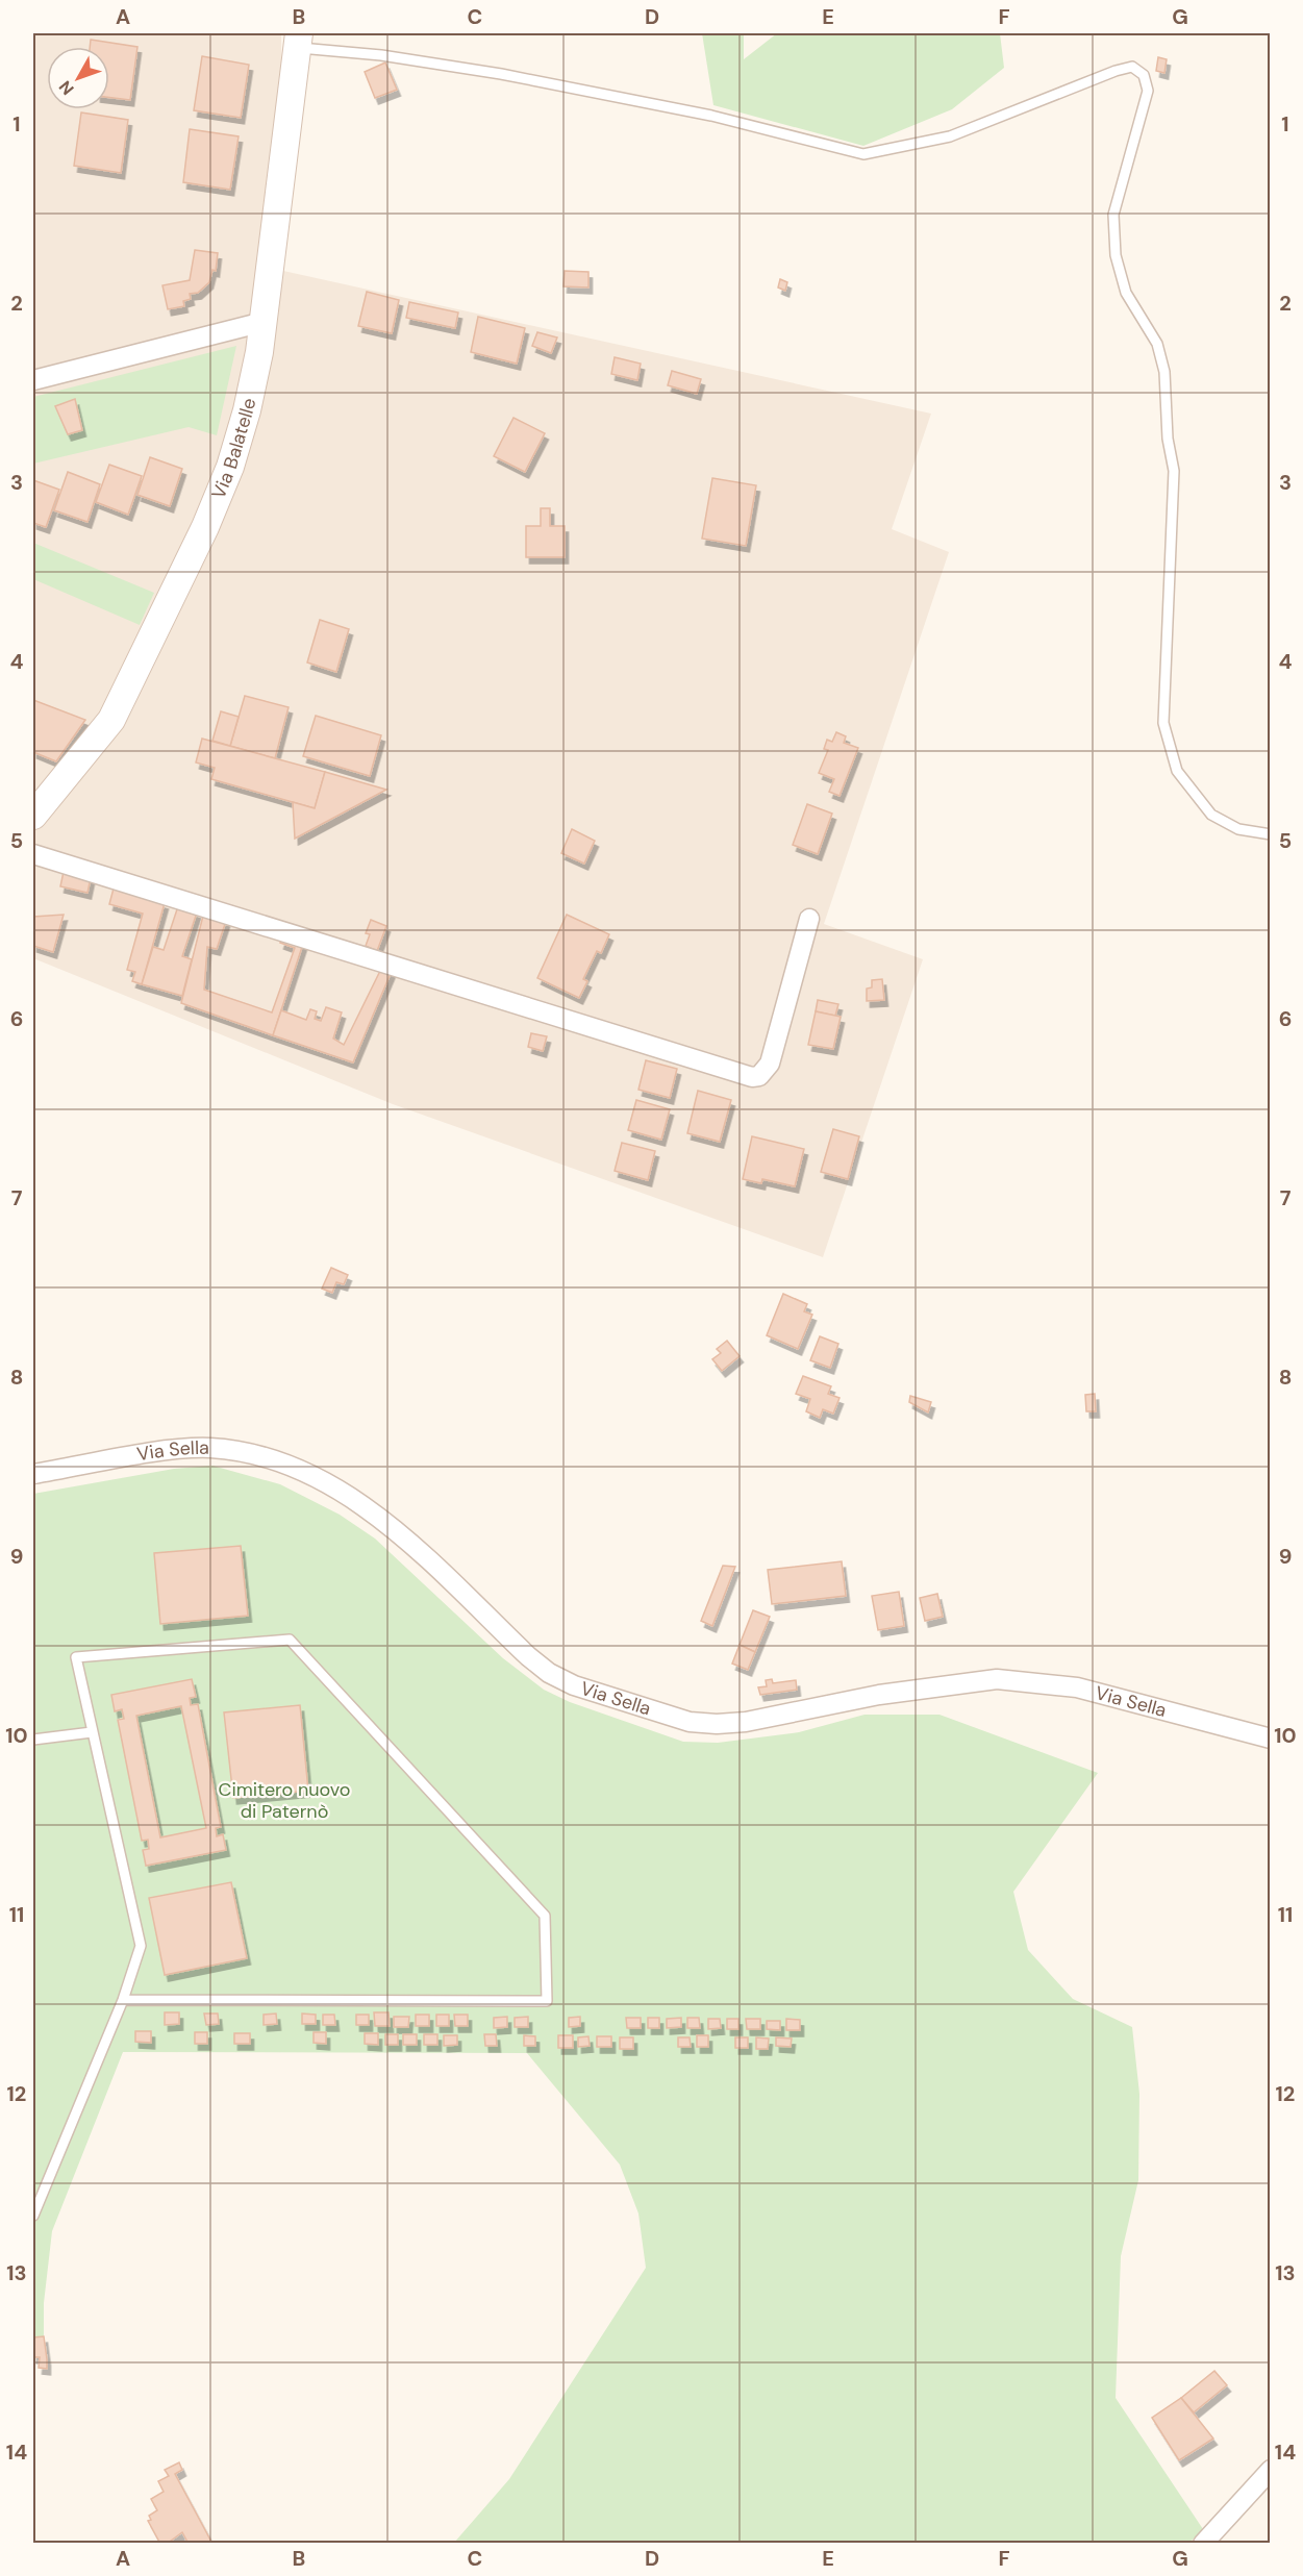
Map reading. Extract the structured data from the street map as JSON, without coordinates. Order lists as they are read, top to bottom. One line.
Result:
{"streets":{"street":["Via Balatelle","Via Sella"]},"parks":["Cimitero nuovo di Paternò"],"north":"bottom left","grid":{"columns":["A","B","C","D","E","F","G"],"rows":["1","2","3","4","5","6","7","8","9","10","11","12","13","14"]}}
